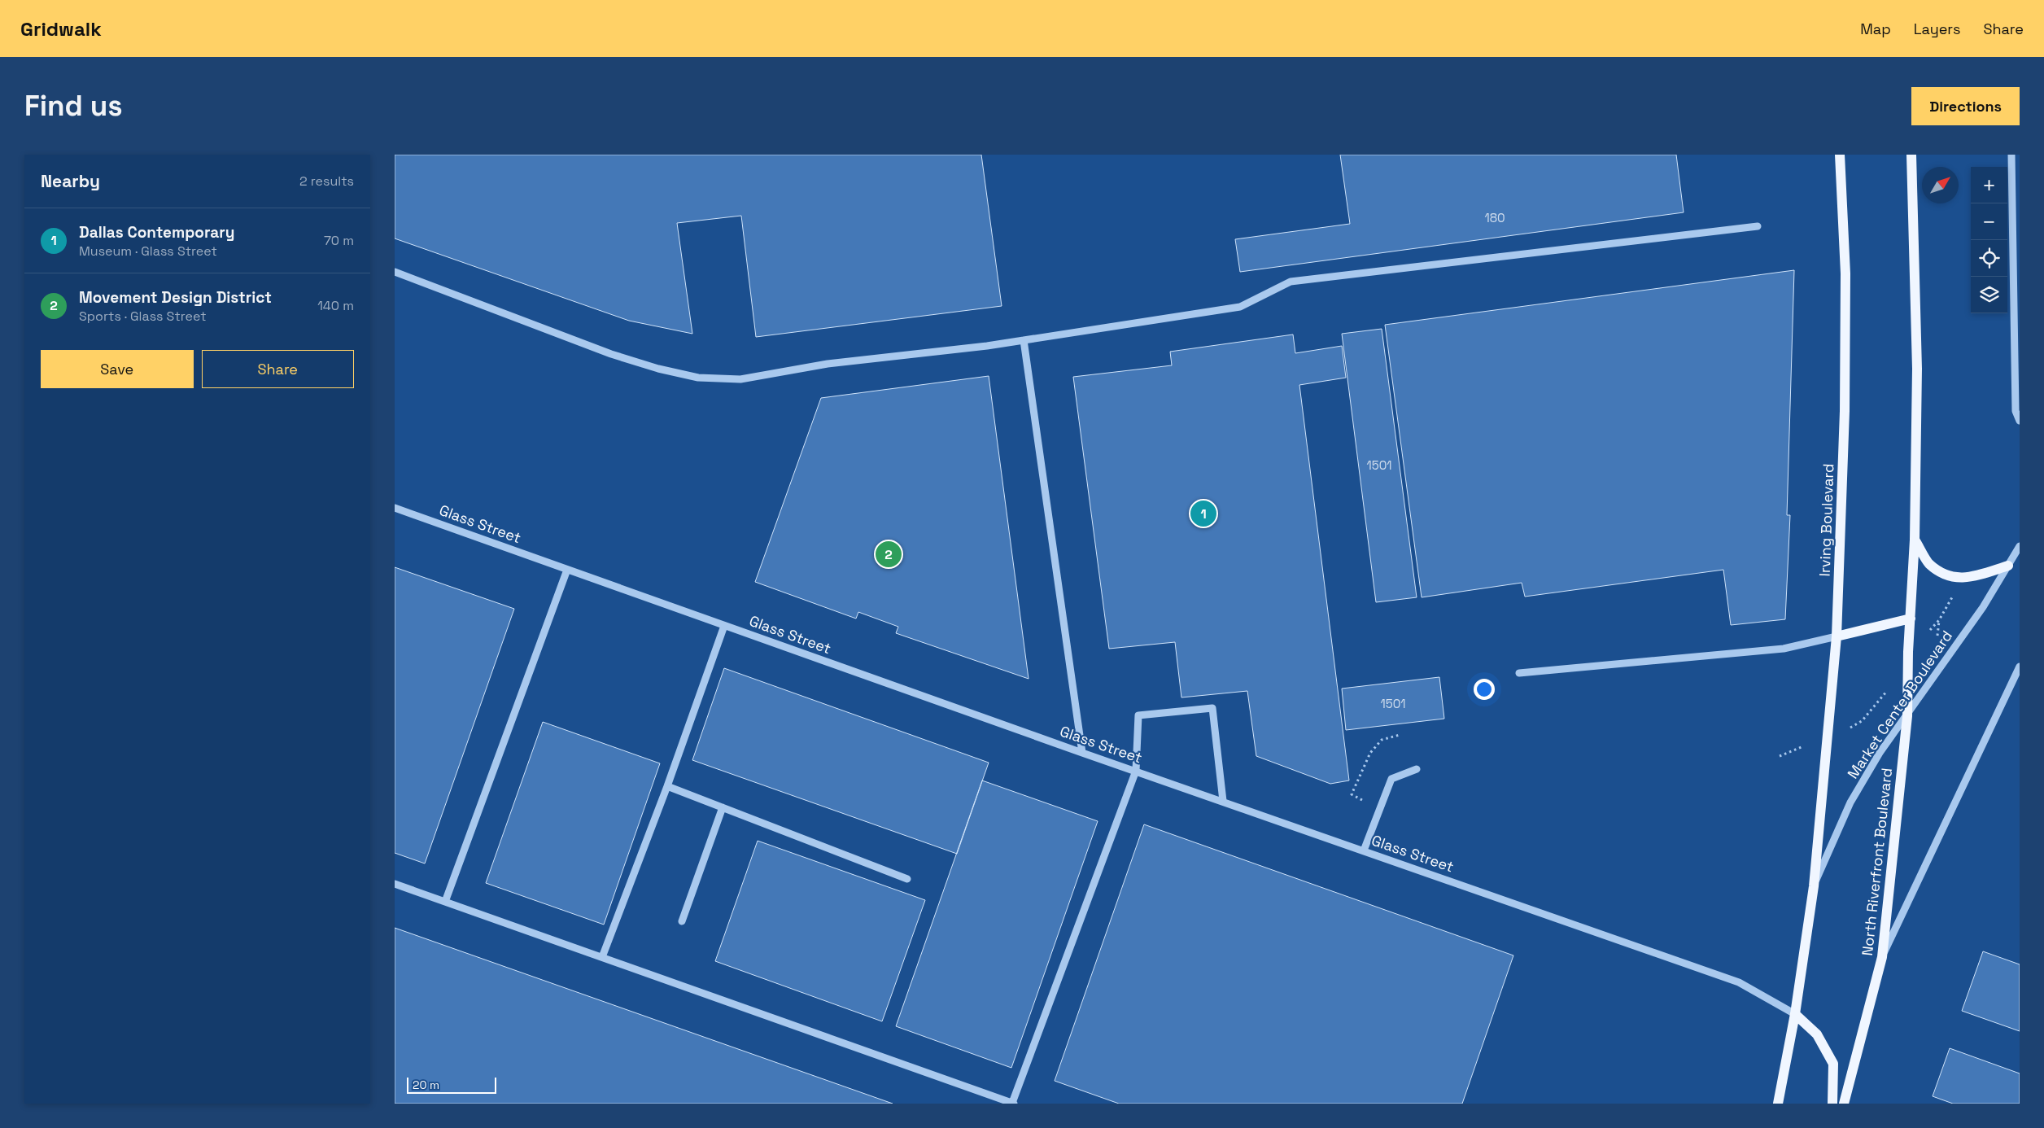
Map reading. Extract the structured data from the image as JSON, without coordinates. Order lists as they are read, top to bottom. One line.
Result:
{"streets":{"main road":["Irving Boulevard","North Riverfront Boulevard"],"street":["Glass Street","Market Center Boulevard"]},"crossings":[["Irving Boulevard","Market Center Boulevard"],["Market Center Boulevard","North Riverfront Boulevard"]],"house_numbers":["180","1501","1501"],"scale_bar":"20 m","north":"top right","page":{"header":"Gridwalk","nav":["Map","Layers","Share"],"buttons":["Directions",["Save","Share"]],"title":"Find us","heading":["Nearby","2 results"],"map_buttons":["+","−"],"list":[{"mark":"1","name":"Dallas Contemporary","note":"Museum · Glass Street","value":"70 m"},{"mark":"2","name":"Movement Design District","note":"Sports · Glass Street","value":"140 m"}],"pins":["1","2"],"scale":"20 m"}}
